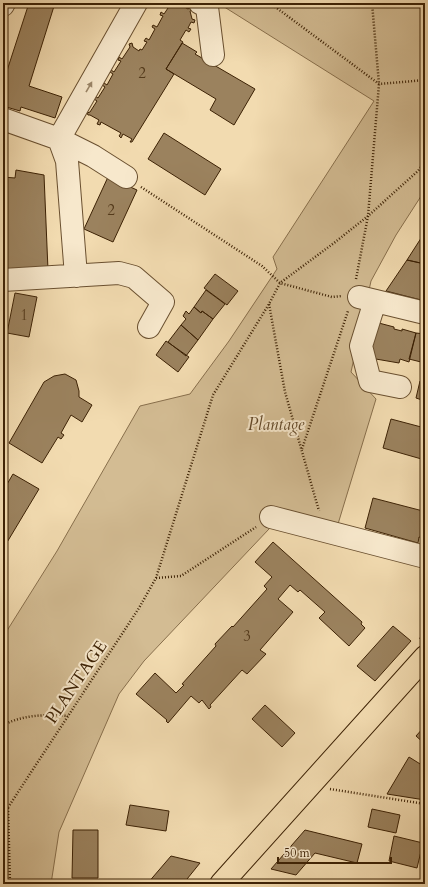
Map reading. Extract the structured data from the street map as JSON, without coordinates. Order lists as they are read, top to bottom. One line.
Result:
{"streets":{"path":["PLANTAGE"]},"parks":["Plantage"],"house_numbers":["2","2","1","3"],"scale_bar":"50 m"}
